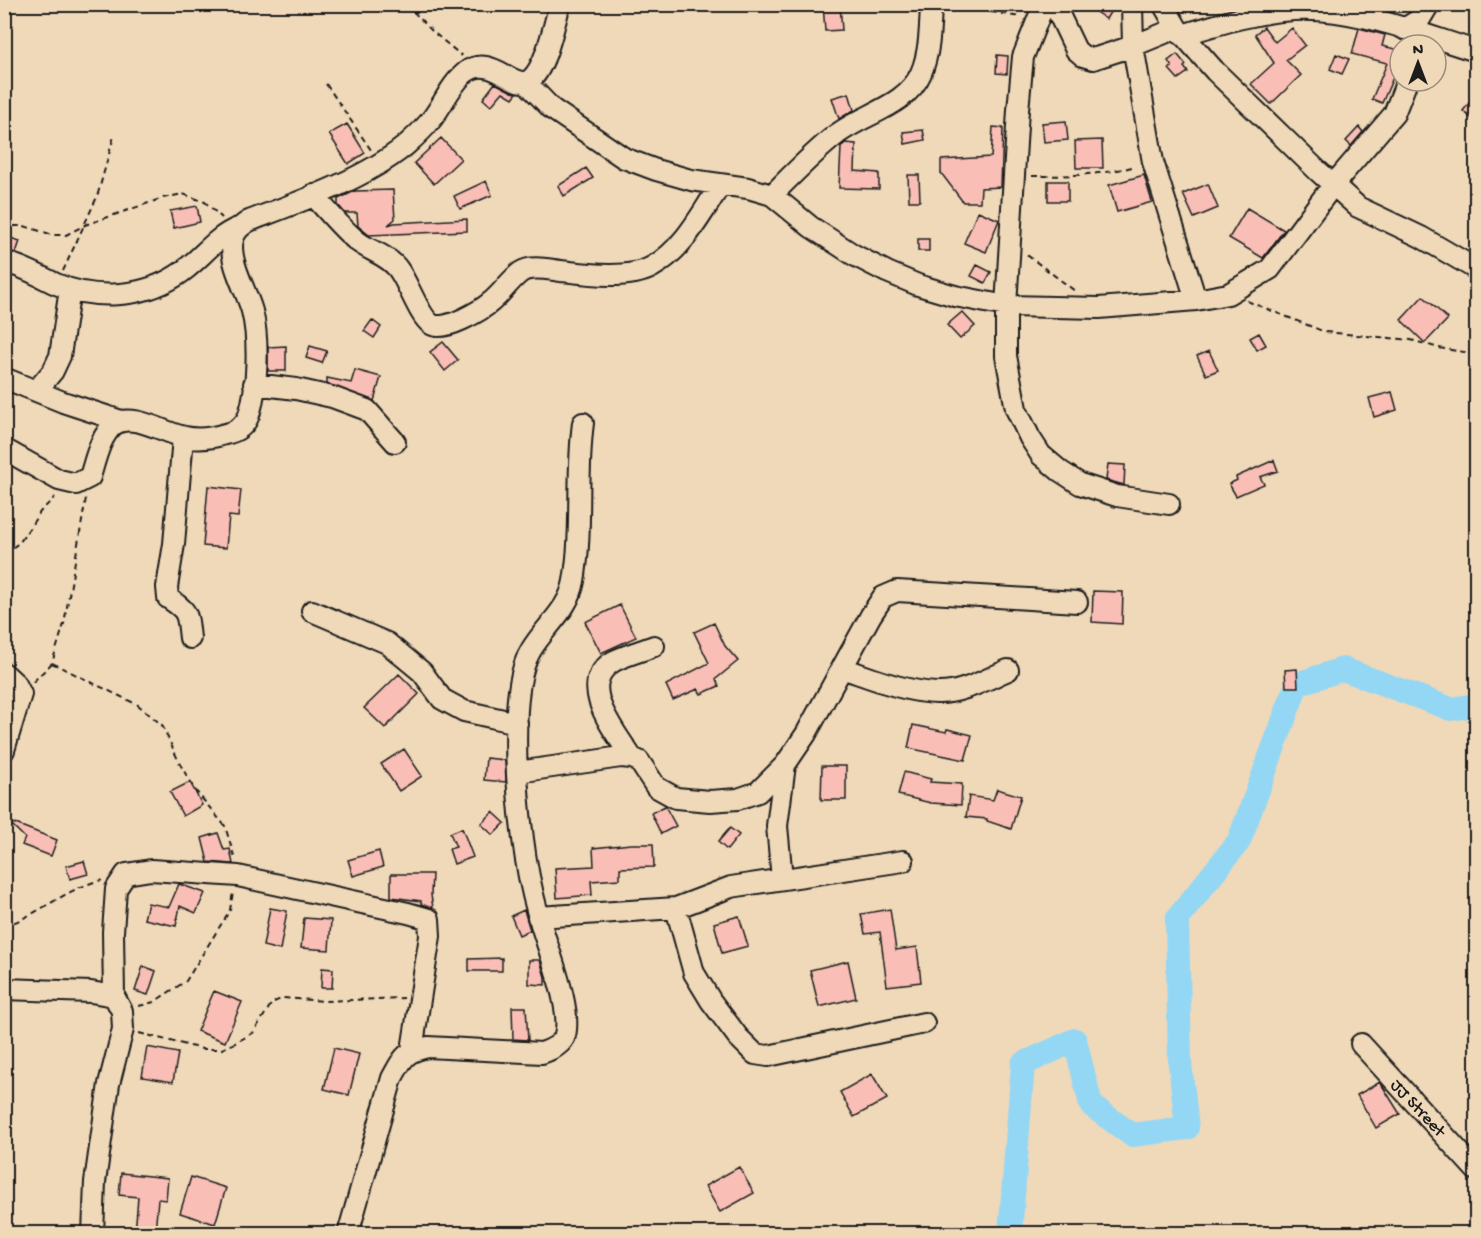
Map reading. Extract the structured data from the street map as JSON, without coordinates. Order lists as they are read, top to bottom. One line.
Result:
{"streets":{"street":["JJ Street"]},"north":"top"}
